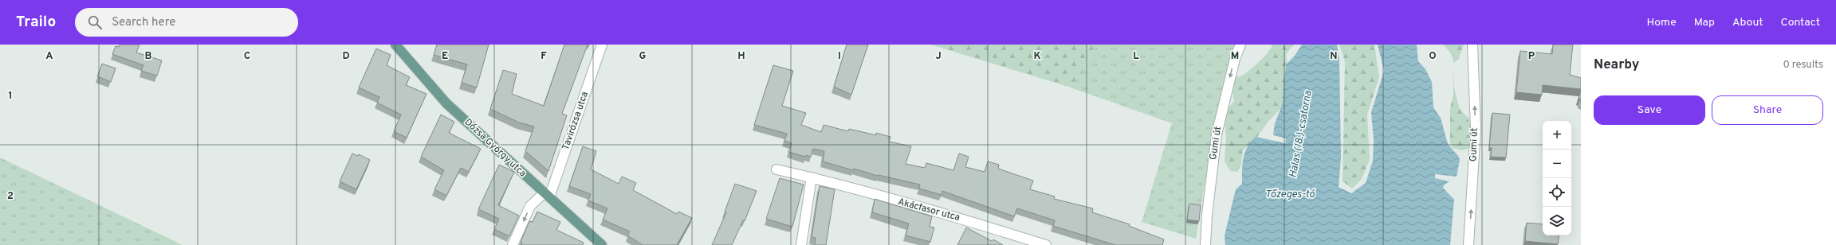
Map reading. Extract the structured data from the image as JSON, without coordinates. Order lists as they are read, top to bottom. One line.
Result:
{"streets":{"main road":["Dózsa György utca"],"street":["Tavirózsa utca","Gumi út","Akácfasor utca"]},"crossings":[["Tavirózsa utca","Dózsa György utca"]],"water":["Halas (18.)-csatorna","Tőzeges-tó"],"page":{"header":"Trailo","search":"Search here","nav":["Home","Map","About","Contact"],"heading":["Nearby","0 results"],"buttons":["Save","Share"],"map_buttons":["+","−"]},"grid":{"columns":["A","B","C","D","E","F","G","H","I","J","K","L","M","N","O","P"],"rows":["1","2"]}}
